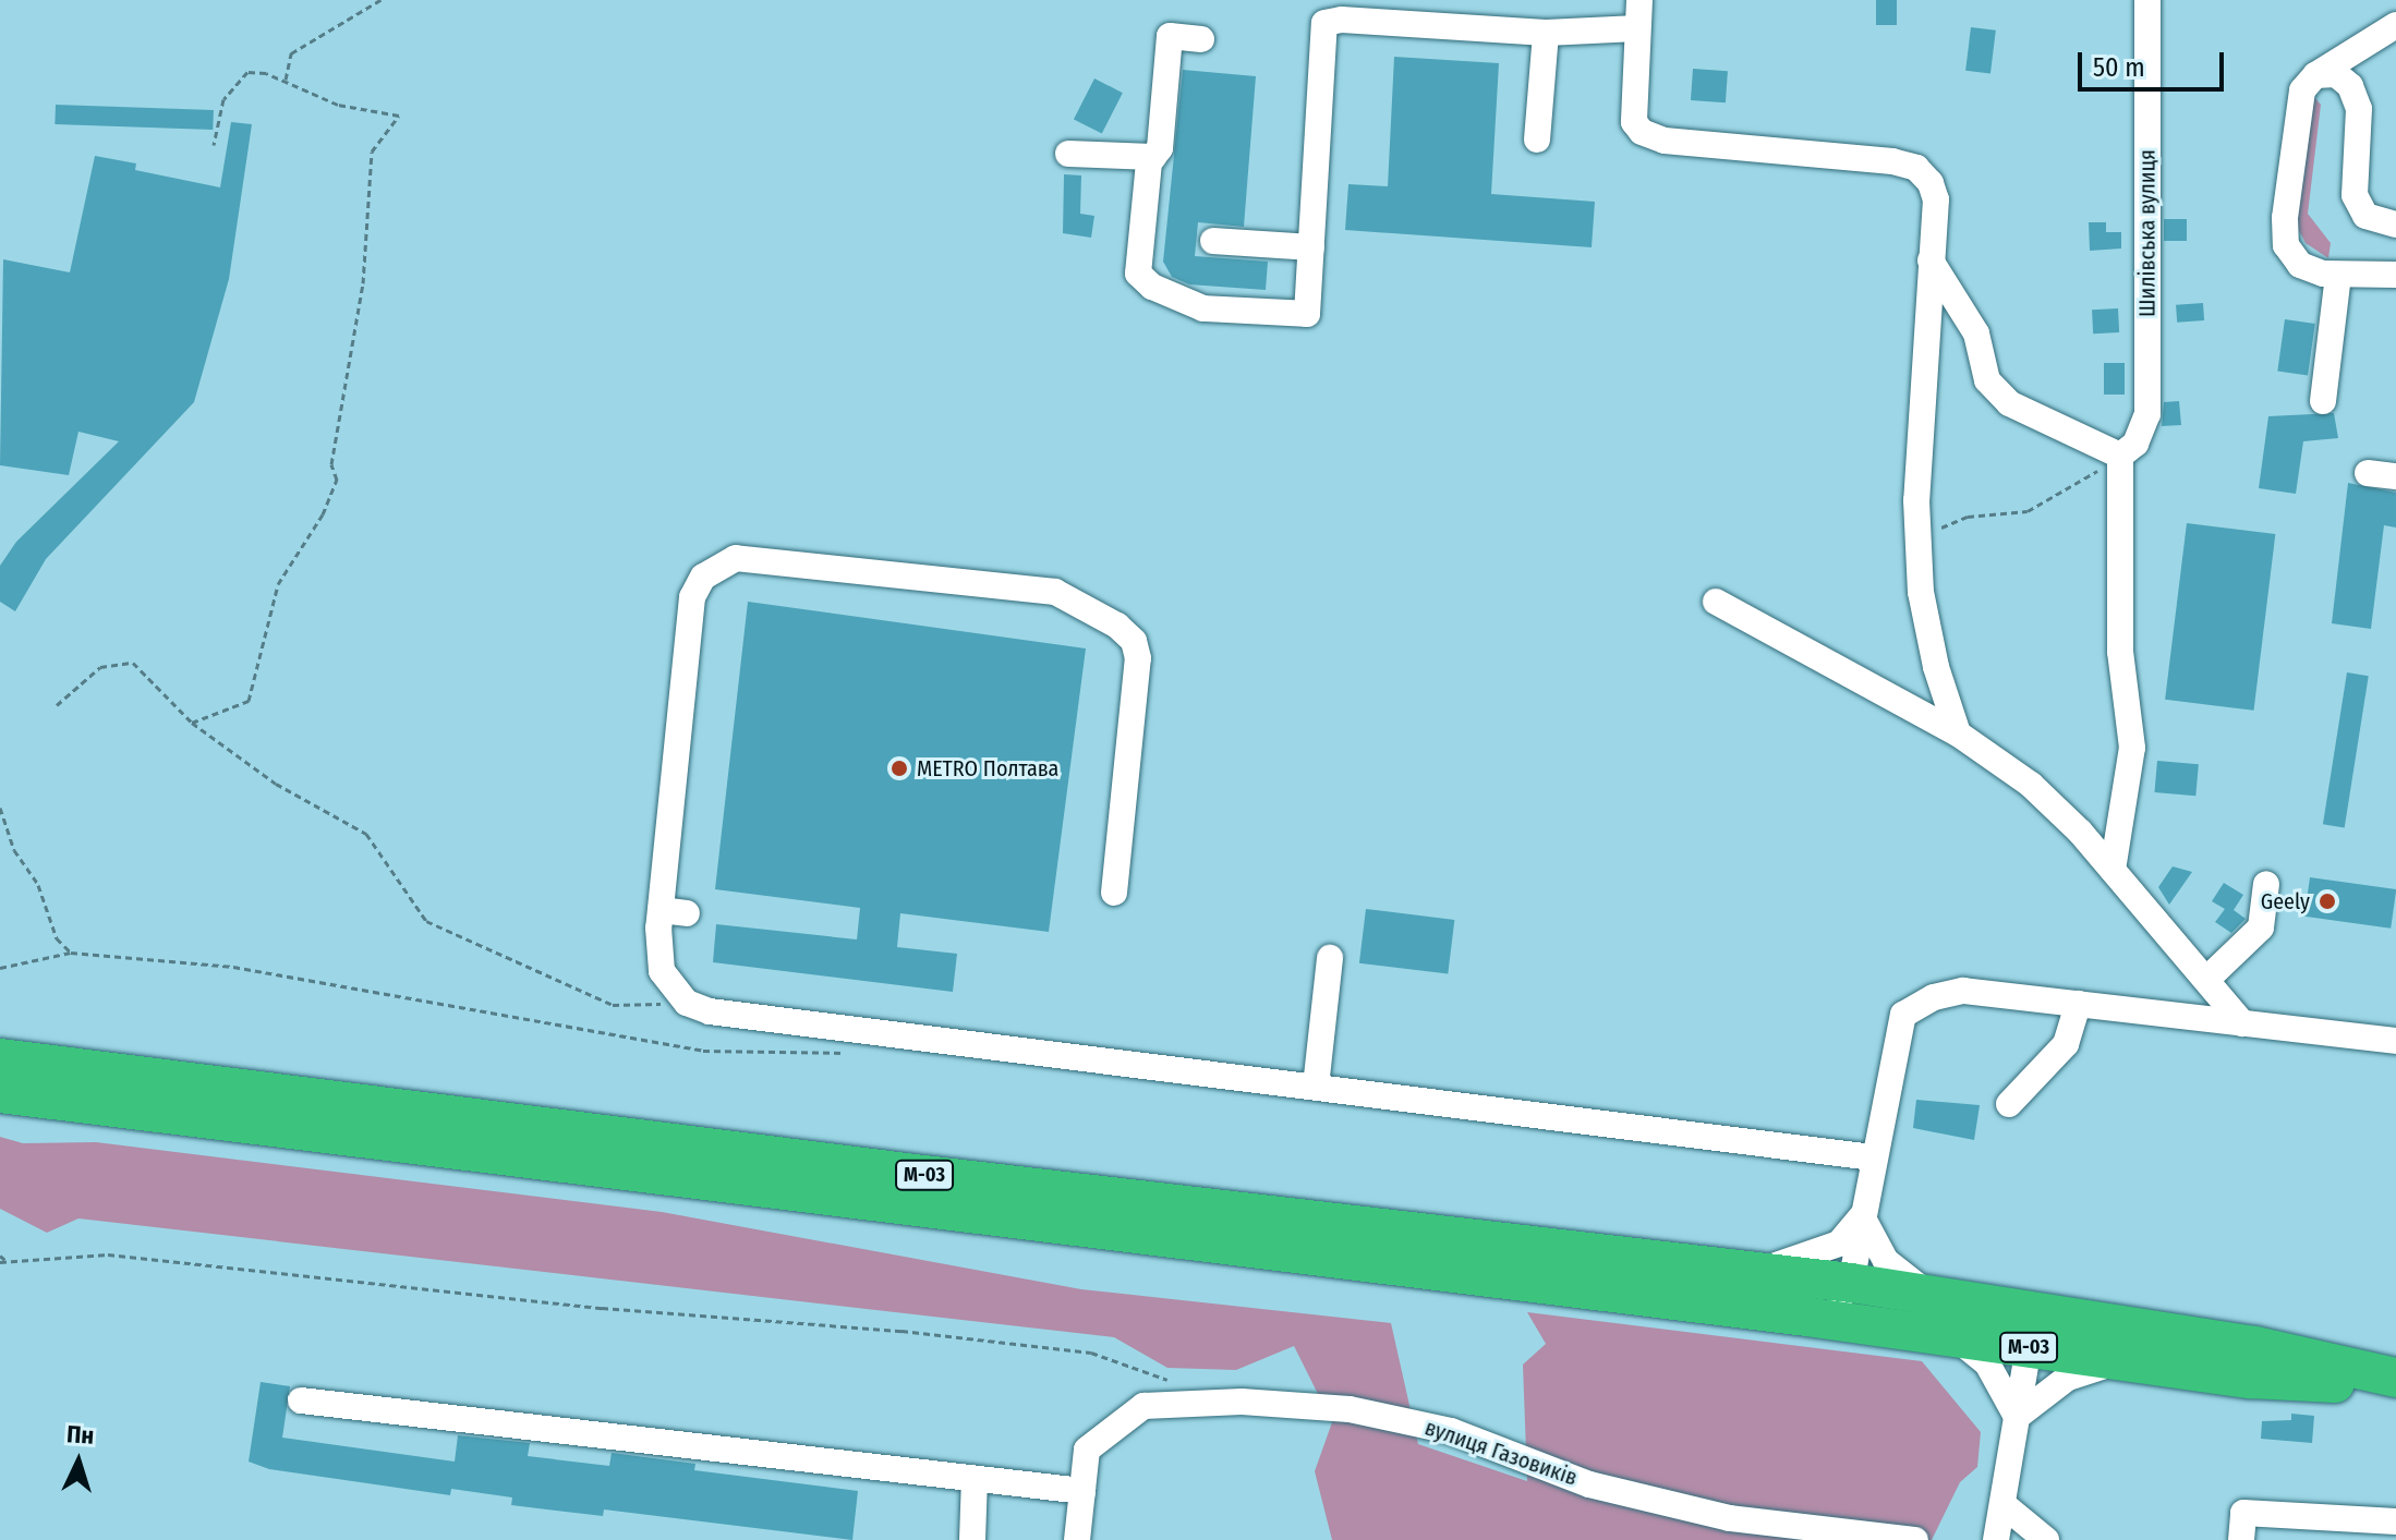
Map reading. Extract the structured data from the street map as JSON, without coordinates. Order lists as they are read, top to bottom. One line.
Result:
{"streets":{"highway":["М-03"],"street":["Шилівська вулиця","вулиця Газовиків"]},"places":["METRO Полтава","Geely"],"scale_bar":"50 m","north":"top"}
